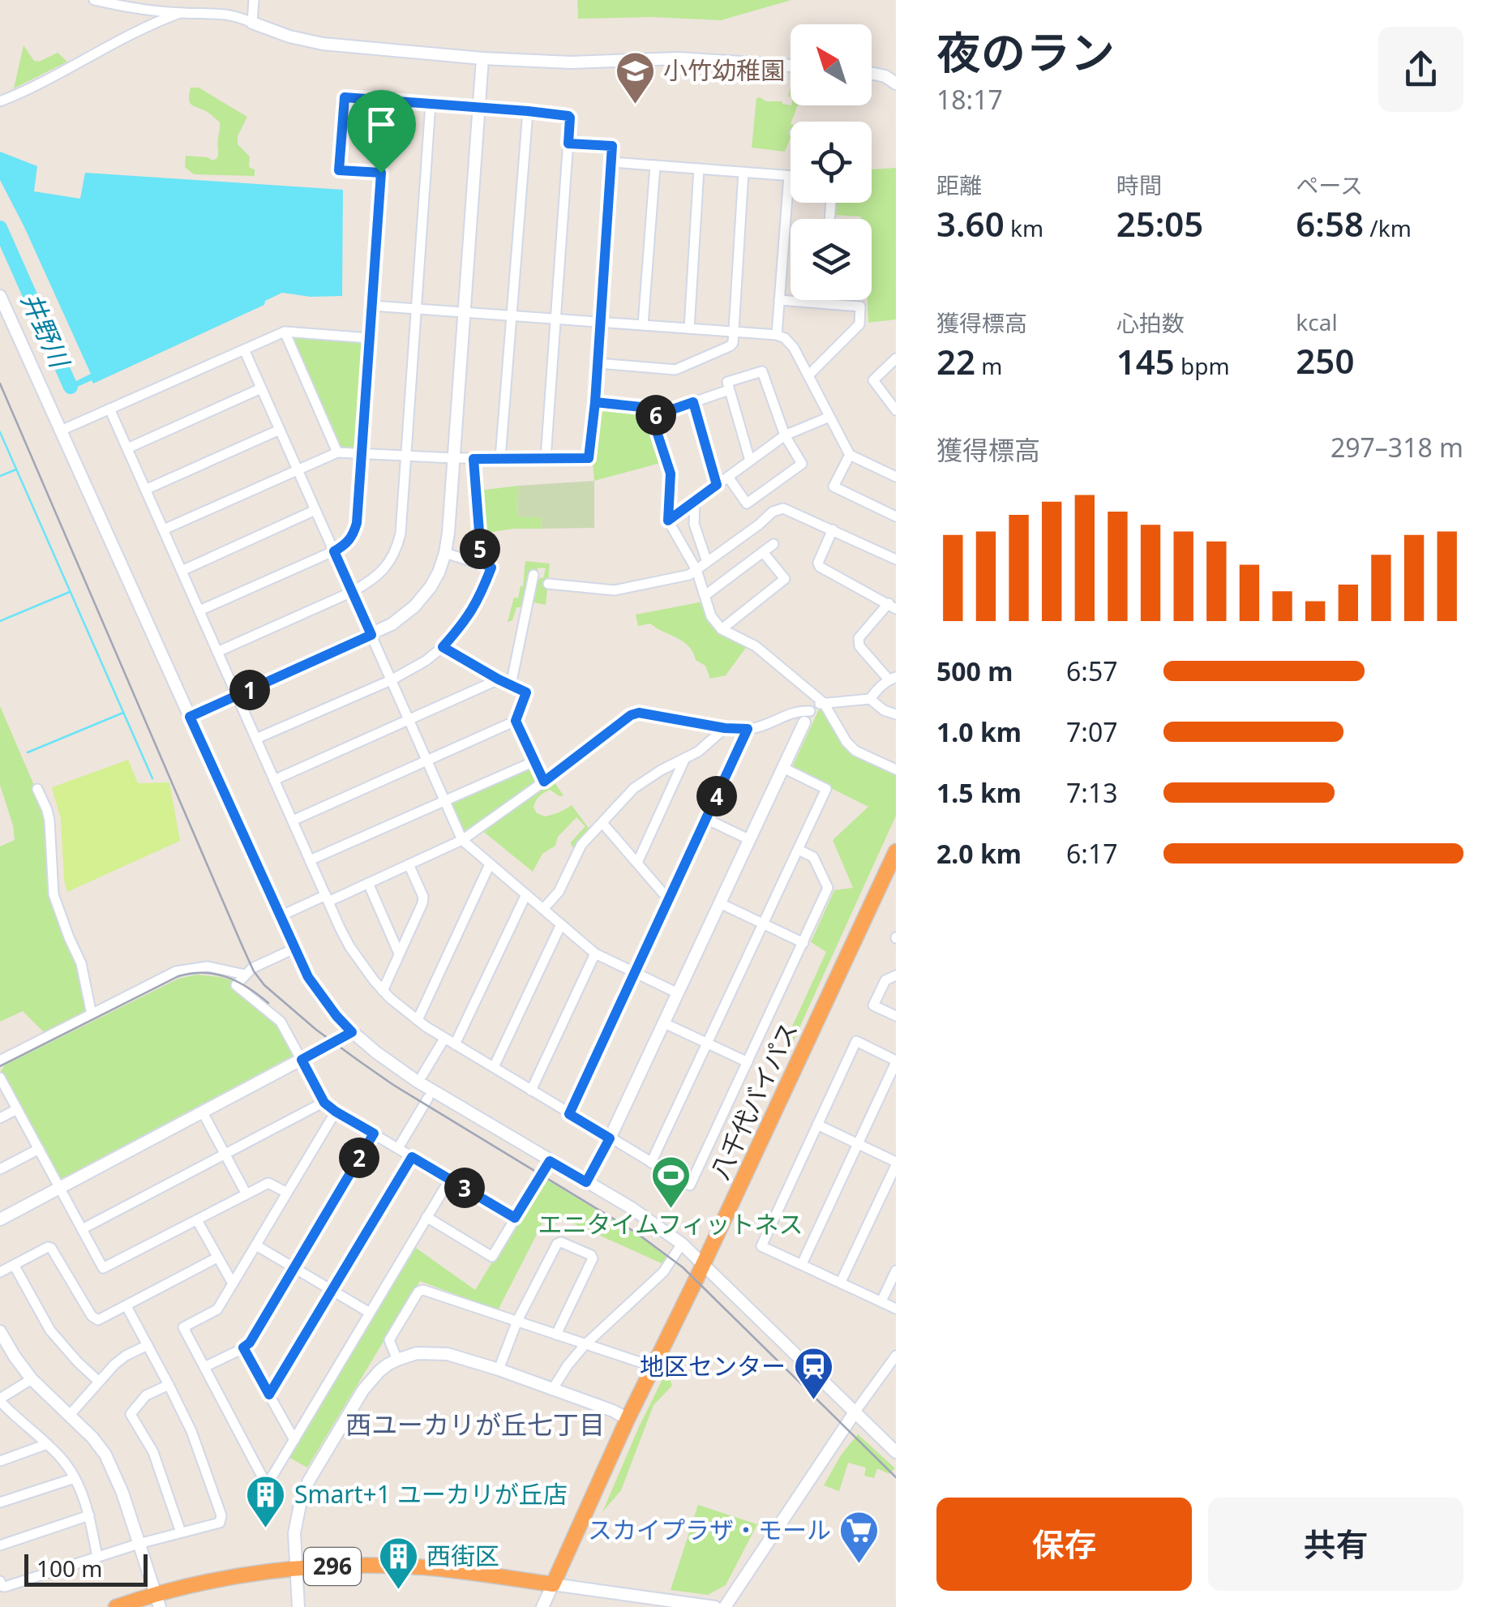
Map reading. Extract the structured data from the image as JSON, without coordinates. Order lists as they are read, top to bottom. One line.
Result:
{"streets":{"highway":["八千代バイパス","296"]},"crossings":[["八千代バイパス","296"]],"districts":["西ユーカリが丘七丁目"],"water":["井野川"],"places":{"school or university":["小竹幼稚園"],"sports":["エニタイムフィットネス"],"station":["地区センター"],"building":["Smart+1 ユーカリが丘店","西街区"],"supermarket":["スカイプラザ・モール"]},"scale_bar":"100 m","north":"top left","page":{"heading":["夜のラン","18:17"],"stats":[["距離","3.60 km"],["時間","25:05"],["ペース","6:58 /km"],["獲得標高","22 m"],["心拍数","145 bpm"],["kcal","250"]],"pins":["6","5","1","4","2","3"],"chart":["獲得標高","297–318 m"],"list":[{"name":"500 m","note":"6:57"},{"name":"1.0 km","note":"7:07"},{"name":"1.5 km","note":"7:13"},{"name":"2.0 km","note":"6:17"}],"buttons":["保存","共有"],"scale":"100 m"}}
